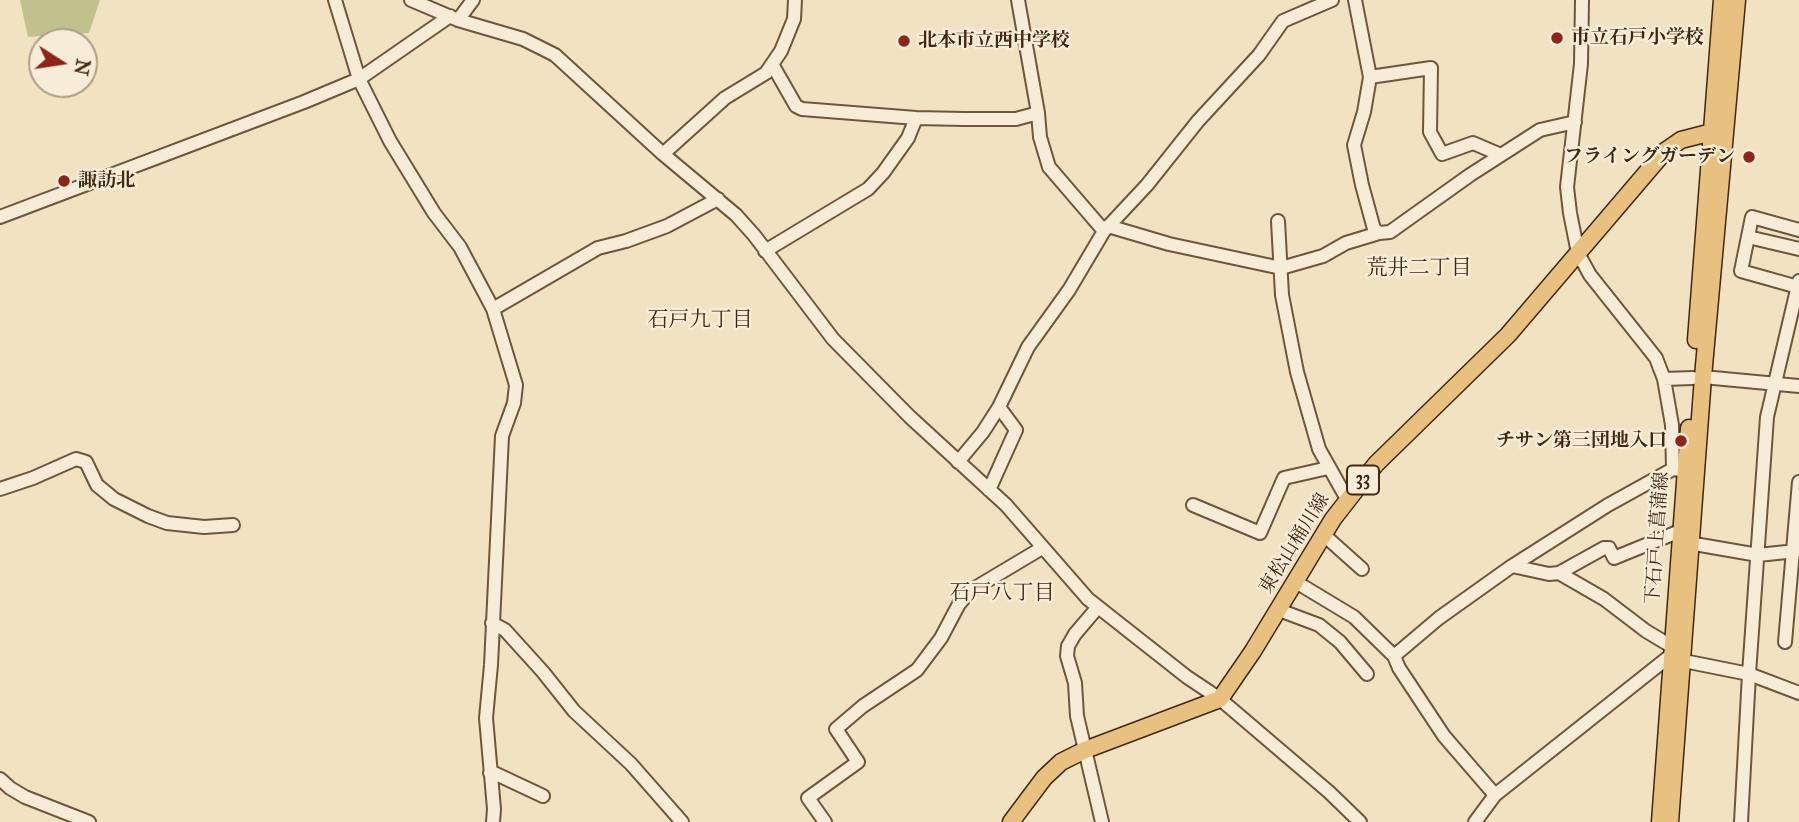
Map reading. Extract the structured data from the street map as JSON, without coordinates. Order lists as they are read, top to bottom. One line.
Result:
{"streets":{"main road":["33","下石戸上菖蒲線","東松山桶川線"]},"crossings":[["下石戸上菖蒲線","東松山桶川線"]],"districts":["荒井二丁目","石戸九丁目","石戸八丁目"],"places":["市立石戸小学校","北本市立西中学校","フライングガーデン","諏訪北","チサン第三団地入口"],"north":"right"}
